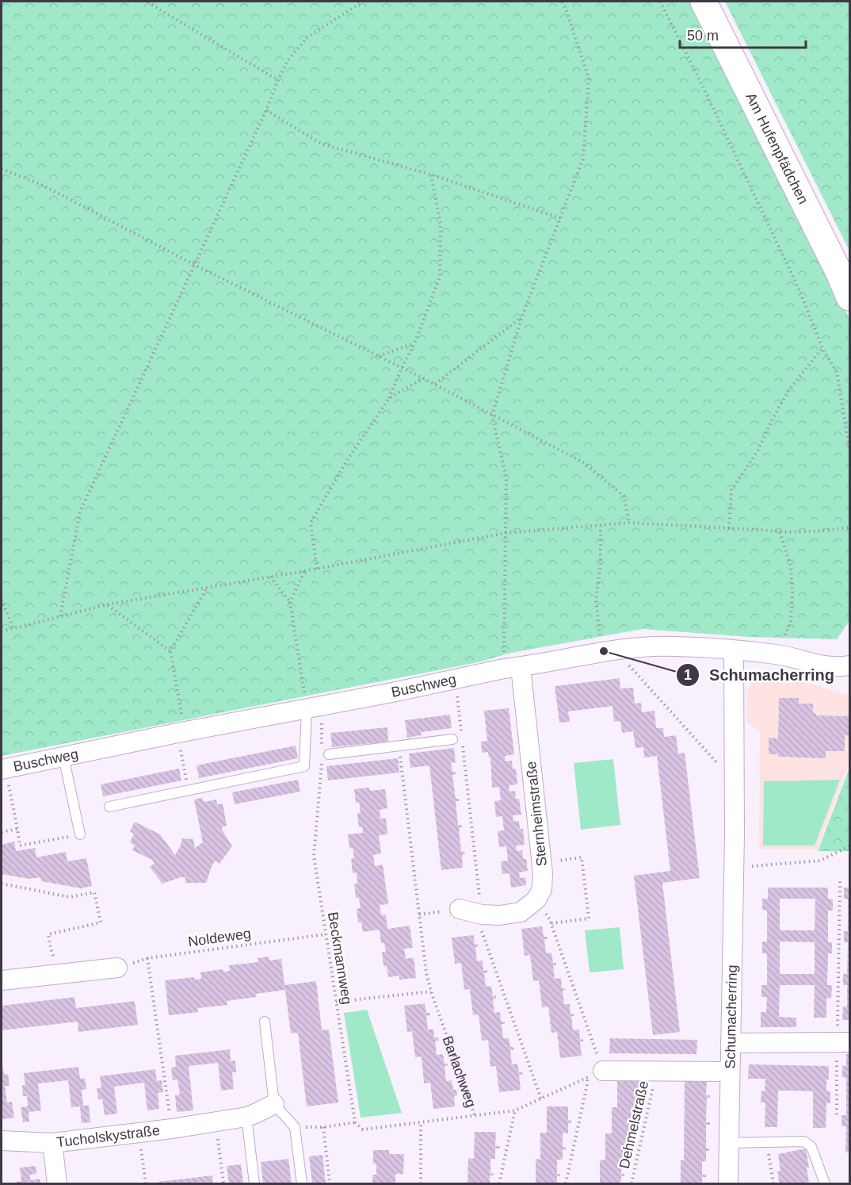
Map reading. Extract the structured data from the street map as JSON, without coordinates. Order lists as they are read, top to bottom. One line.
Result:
{"streets":{"street":["Am Hufenpfädchen","Buschweg","Sternheimstraße","Schumacherring","Tucholskystraße"],"path":["Noldeweg","Beckmannweg","Barlachweg","Dehmelstraße"]},"crossings":[["Buschweg","Sternheimstraße"],["Buschweg","Beckmannweg"],["Buschweg","Schumacherring"],["Noldeweg","Beckmannweg"]],"places":["Schumacherring"],"scale_bar":"50 m"}
